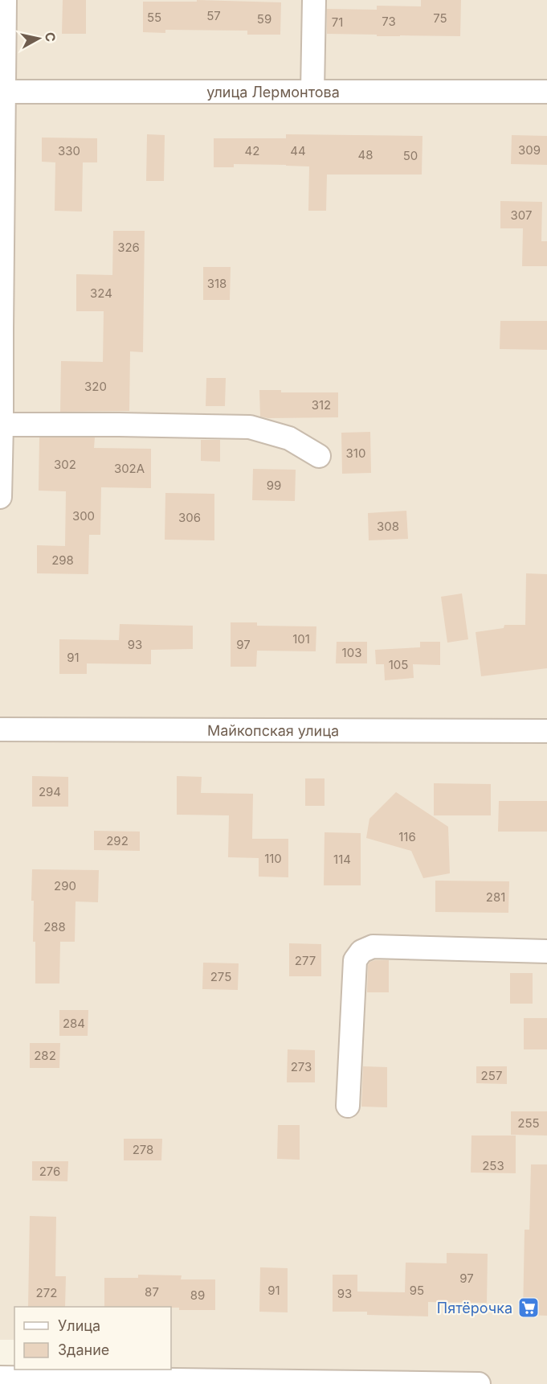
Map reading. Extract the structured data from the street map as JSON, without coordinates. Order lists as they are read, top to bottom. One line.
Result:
{"streets":{"street":["улица Лермонтова","Майкопская улица"]},"places":{"supermarket":["Пятёрочка"]},"house_numbers":["57","55","75","59","73","71","309","330","42","44","48","50","307","326","318","324","320","312","310","302","302А","99","300","306","308","298","101","93","97","103","91","105","294","116","292","110","114","290","281","288","277","275","284","282","273","257","255","278","253","276","97","91","95","87","272","93","89"],"legend":["Улица","Здание"],"north":"right"}
